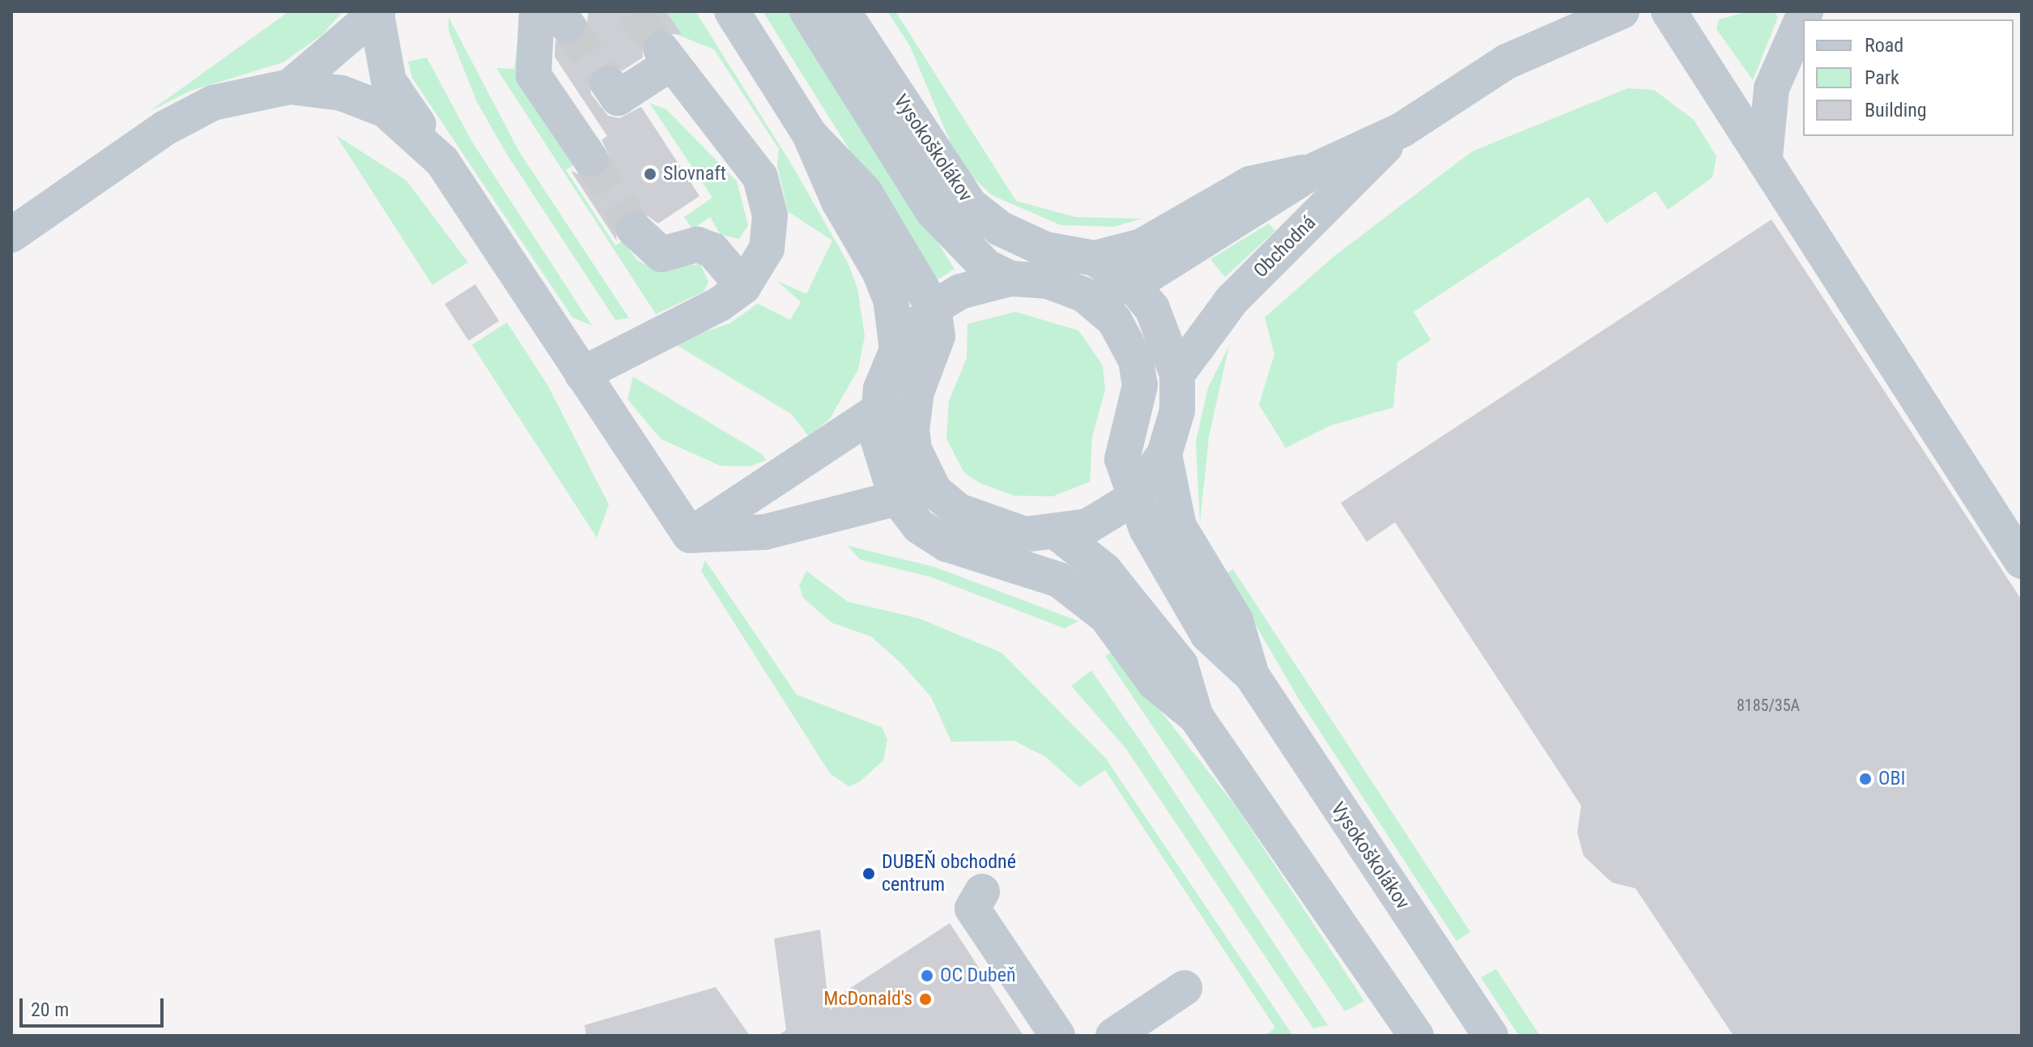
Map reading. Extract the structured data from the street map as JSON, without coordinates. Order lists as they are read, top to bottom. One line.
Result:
{"streets":{"street":["Vysokoškolákov","Obchodná"]},"crossings":[["Vysokoškolákov","Obchodná"]],"places":["Slovnaft","OBI","DUBEŇ obchodné centrum","OC Dubeň","McDonald's"],"house_numbers":["8185/35A"],"legend":["Road","Park","Building"],"scale_bar":"20 m"}
